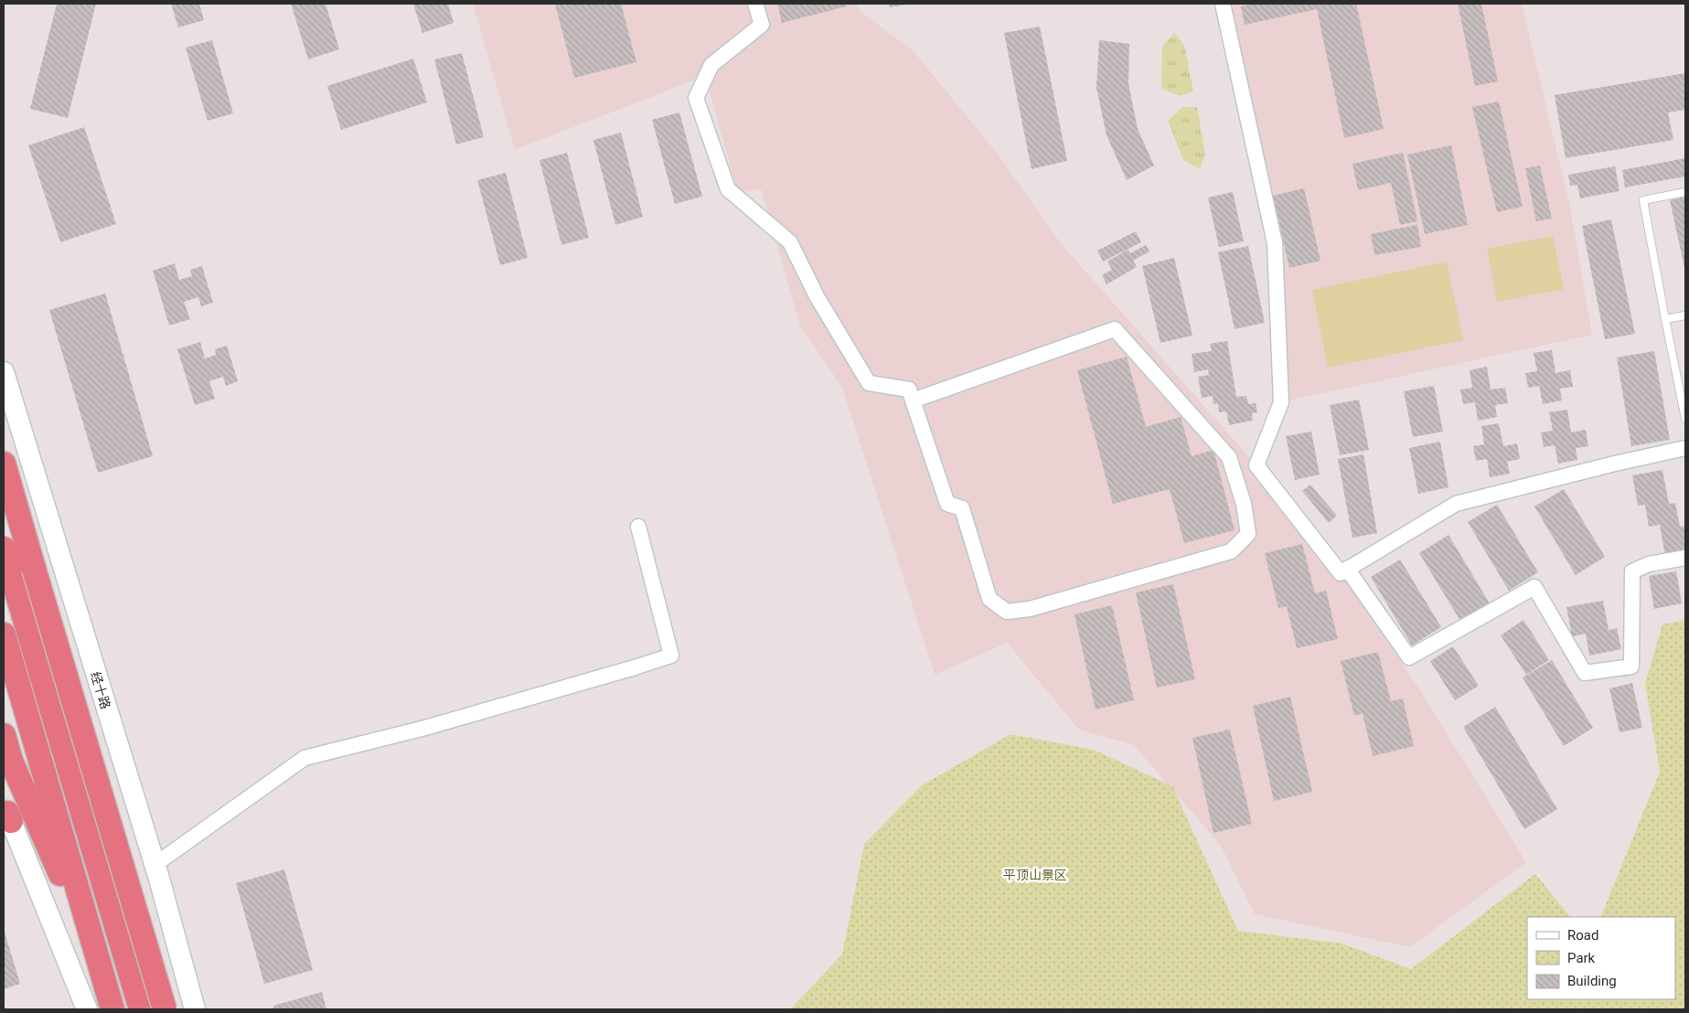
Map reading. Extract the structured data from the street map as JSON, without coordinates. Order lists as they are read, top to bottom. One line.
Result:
{"streets":{"main road":["经十路"]},"parks":["平顶山景区"],"legend":["Road","Park","Building"]}
